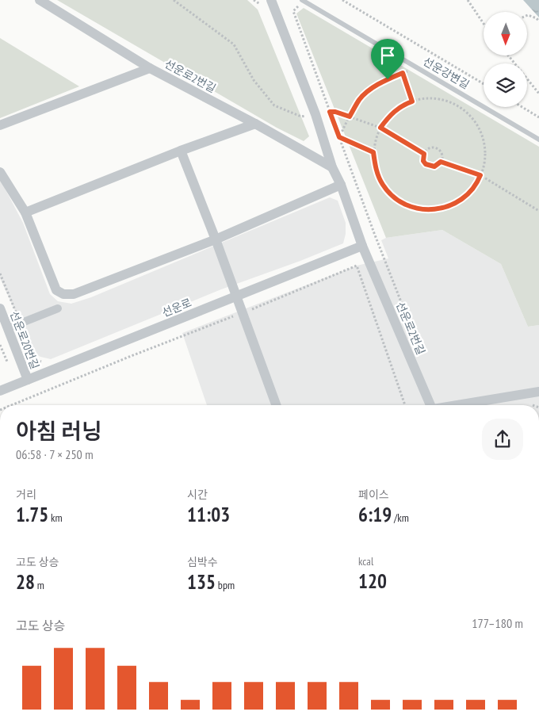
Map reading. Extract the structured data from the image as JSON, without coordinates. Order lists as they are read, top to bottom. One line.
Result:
{"streets":{"street":["선운로2번길","선운로","선운로20번길"],"lane":["선운강변길"]},"crossings":[["선운로2번길","선운로"],["선운로","선운로20번길"]],"north":"bottom","page":{"heading":["아침 러닝","06:58 · 7 × 250 m"],"stats":[["거리","1.75 km"],["시간","11:03"],["페이스","6:19 /km"],["고도 상승","28 m"],["심박수","135 bpm"],["kcal","120"]],"chart":["고도 상승","177–180 m"]}}
